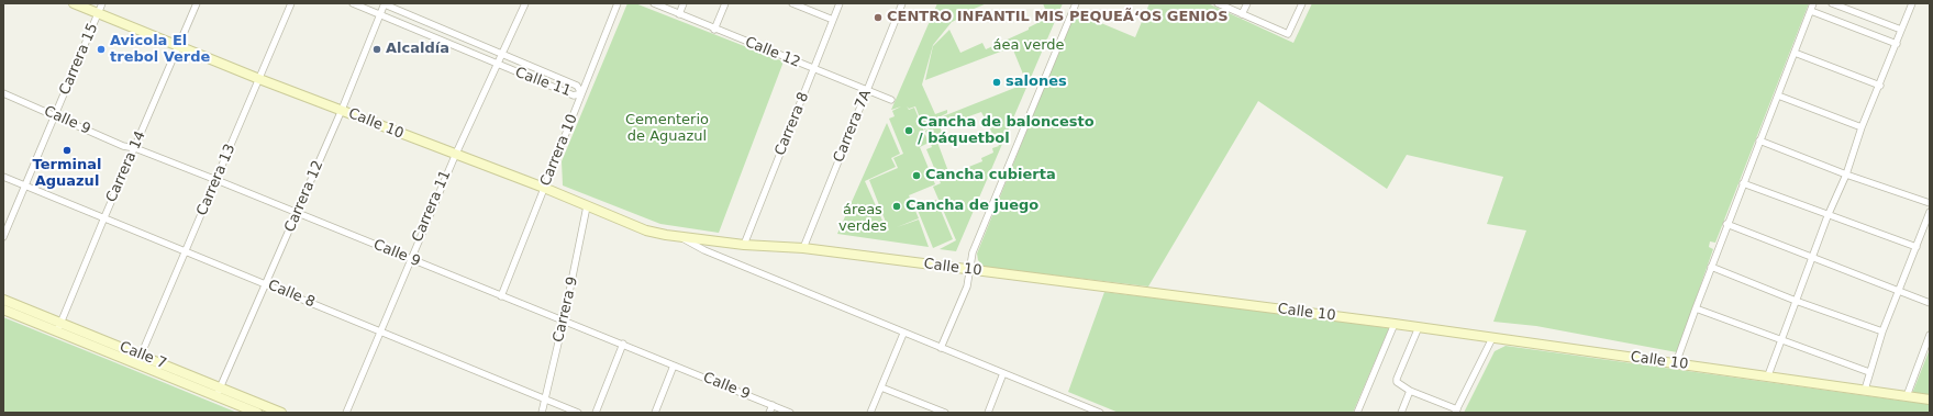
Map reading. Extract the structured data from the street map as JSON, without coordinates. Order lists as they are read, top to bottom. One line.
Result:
{"streets":{"street":["Calle 12","Carrera 15","Calle 11","Calle 9","Calle 10","Carrera 8","Carrera 7A","Carrera 10","Carrera 14","Carrera 13","Carrera 12","Carrera 11","Calle 8","Carrera 9","Calle 7"]},"crossings":[["Calle 12","Carrera 8"],["Calle 12","Carrera 7A"],["Carrera 15","Calle 9"],["Carrera 15","Calle 10"],["Carrera 15","Calle 8"],["Calle 11","Carrera 10"],["Calle 11","Carrera 12"],["Calle 11","Carrera 11"],["Calle 9","Carrera 10"],["Calle 9","Carrera 14"],["Calle 9","Carrera 13"],["Calle 9","Carrera 12"],["Calle 9","Carrera 11"],["Calle 9","Carrera 9"],["Calle 10","Carrera 8"],["Calle 10","Carrera 7A"],["Calle 10","Carrera 10"],["Calle 10","Carrera 14"],["Calle 10","Carrera 13"],["Calle 10","Carrera 12"],["Calle 10","Carrera 11"],["Calle 10","Carrera 9"],["Carrera 14","Calle 8"],["Carrera 14","Calle 7"],["Carrera 13","Calle 8"],["Carrera 13","Calle 7"],["Carrera 12","Calle 8"],["Carrera 12","Calle 7"],["Carrera 11","Calle 8"],["Calle 8","Carrera 9"]],"parks":["áea verde","Cementerio de Aguazul","áreas verdes"],"places":["CENTRO INFANTIL MIS PEQUEÃ‘OS GENIOS","Avicola El trebol Verde","Alcaldía","salones","Cancha de baloncesto / báquetbol","Terminal Aguazul","Cancha cubierta","Cancha de juego"]}
